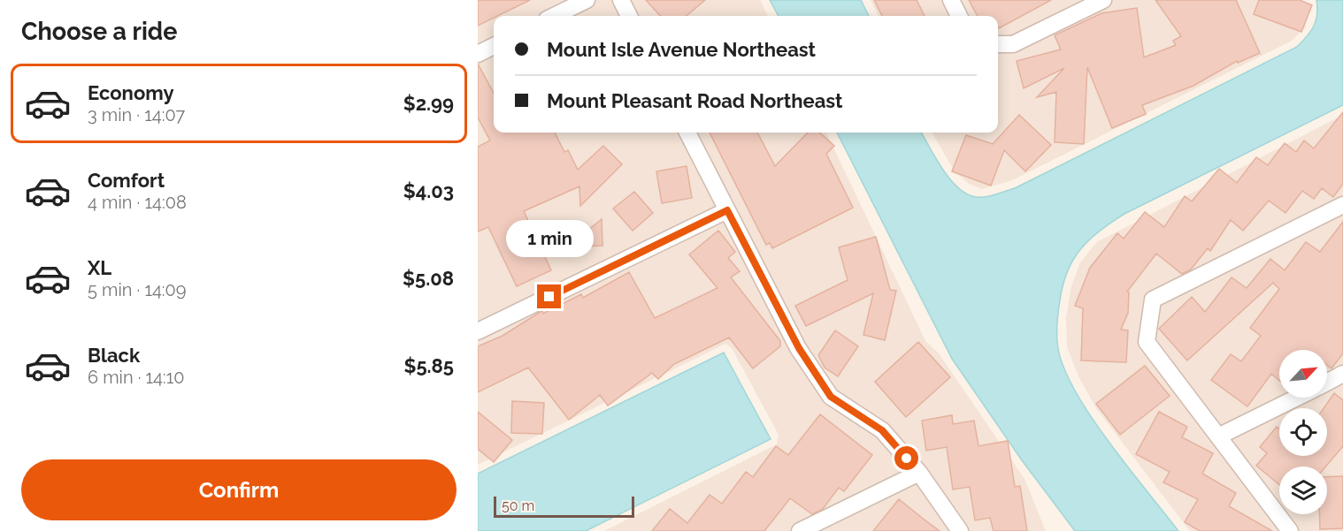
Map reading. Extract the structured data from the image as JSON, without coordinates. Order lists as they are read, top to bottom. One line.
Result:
{"scale_bar":"50 m","north":"top right","page":{"heading":"Choose a ride","banner":["Mount Isle Avenue Northeast","Mount Pleasant Road Northeast"],"list":[{"name":"Economy","note":"3 min · 14:07","value":"$2.99"},{"name":"Comfort","note":"4 min · 14:08","value":"$4.03"},{"name":"XL","note":"5 min · 14:09","value":"$5.08"},{"name":"Black","note":"6 min · 14:10","value":"$5.85"}],"bubble":"1 min","buttons":"Confirm","scale":"50 m"}}
